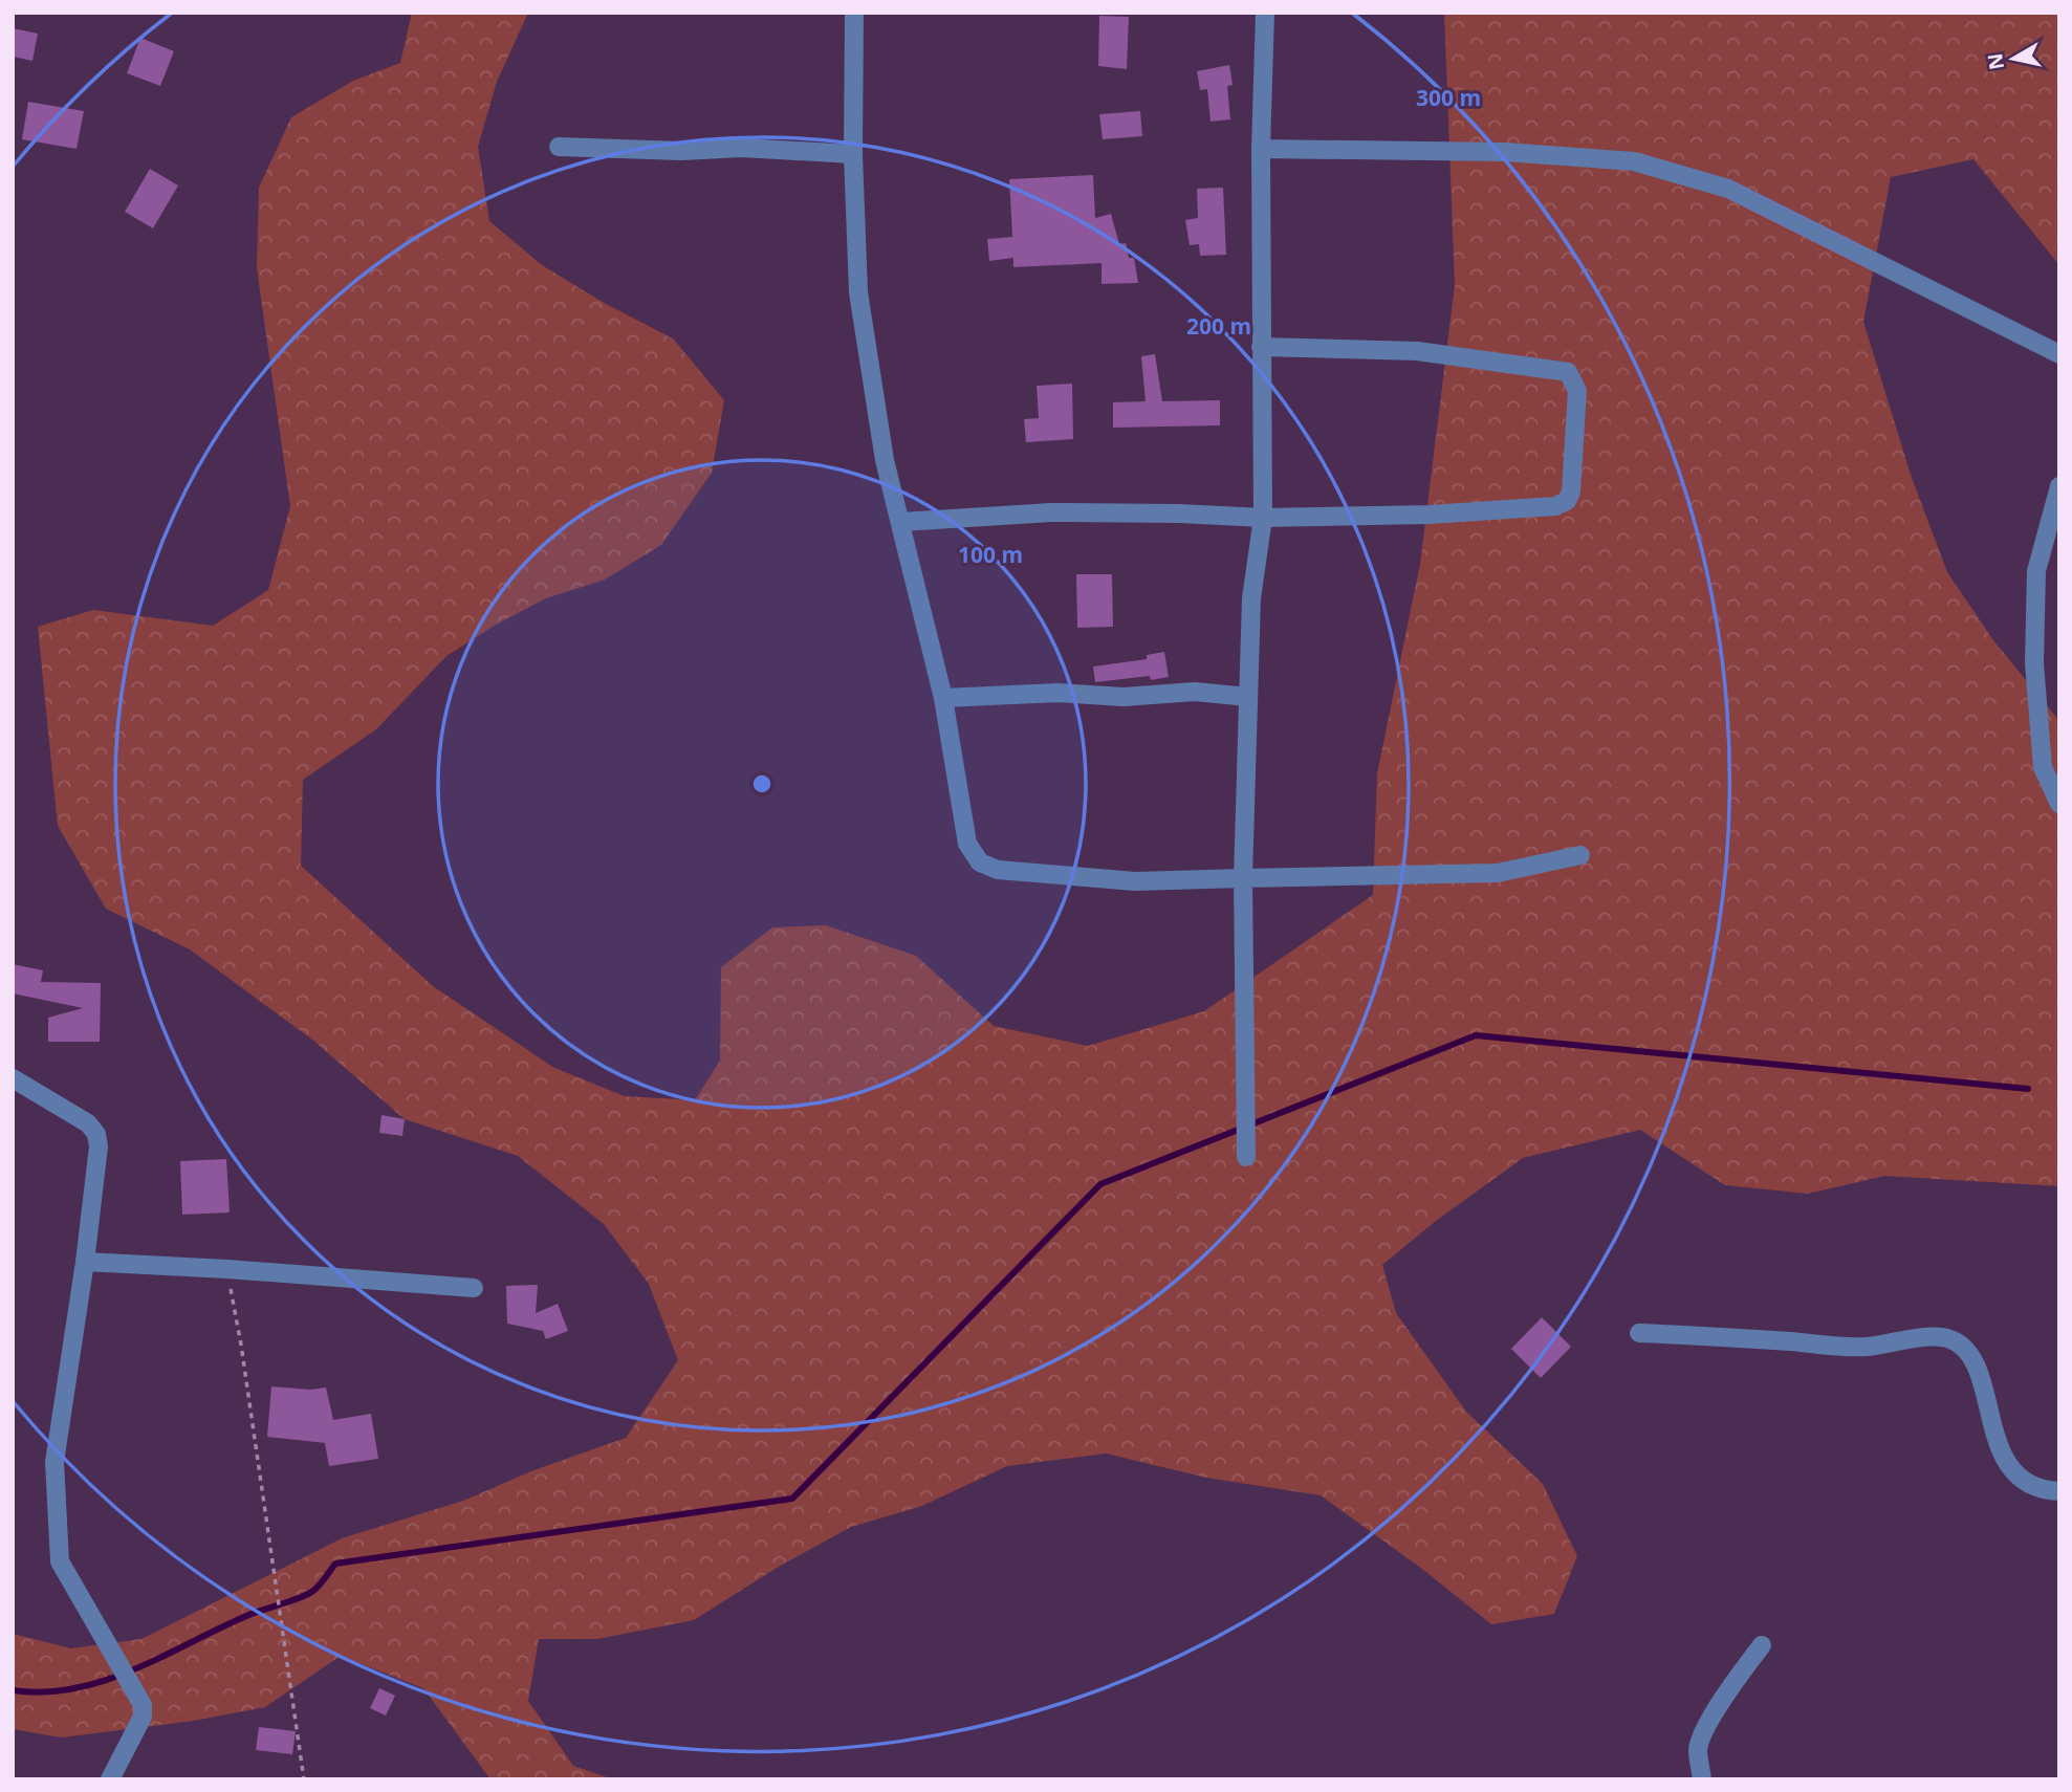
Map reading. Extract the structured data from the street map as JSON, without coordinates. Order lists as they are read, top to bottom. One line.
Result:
{"north":"left","rings":["300 m","200 m","100 m"]}
